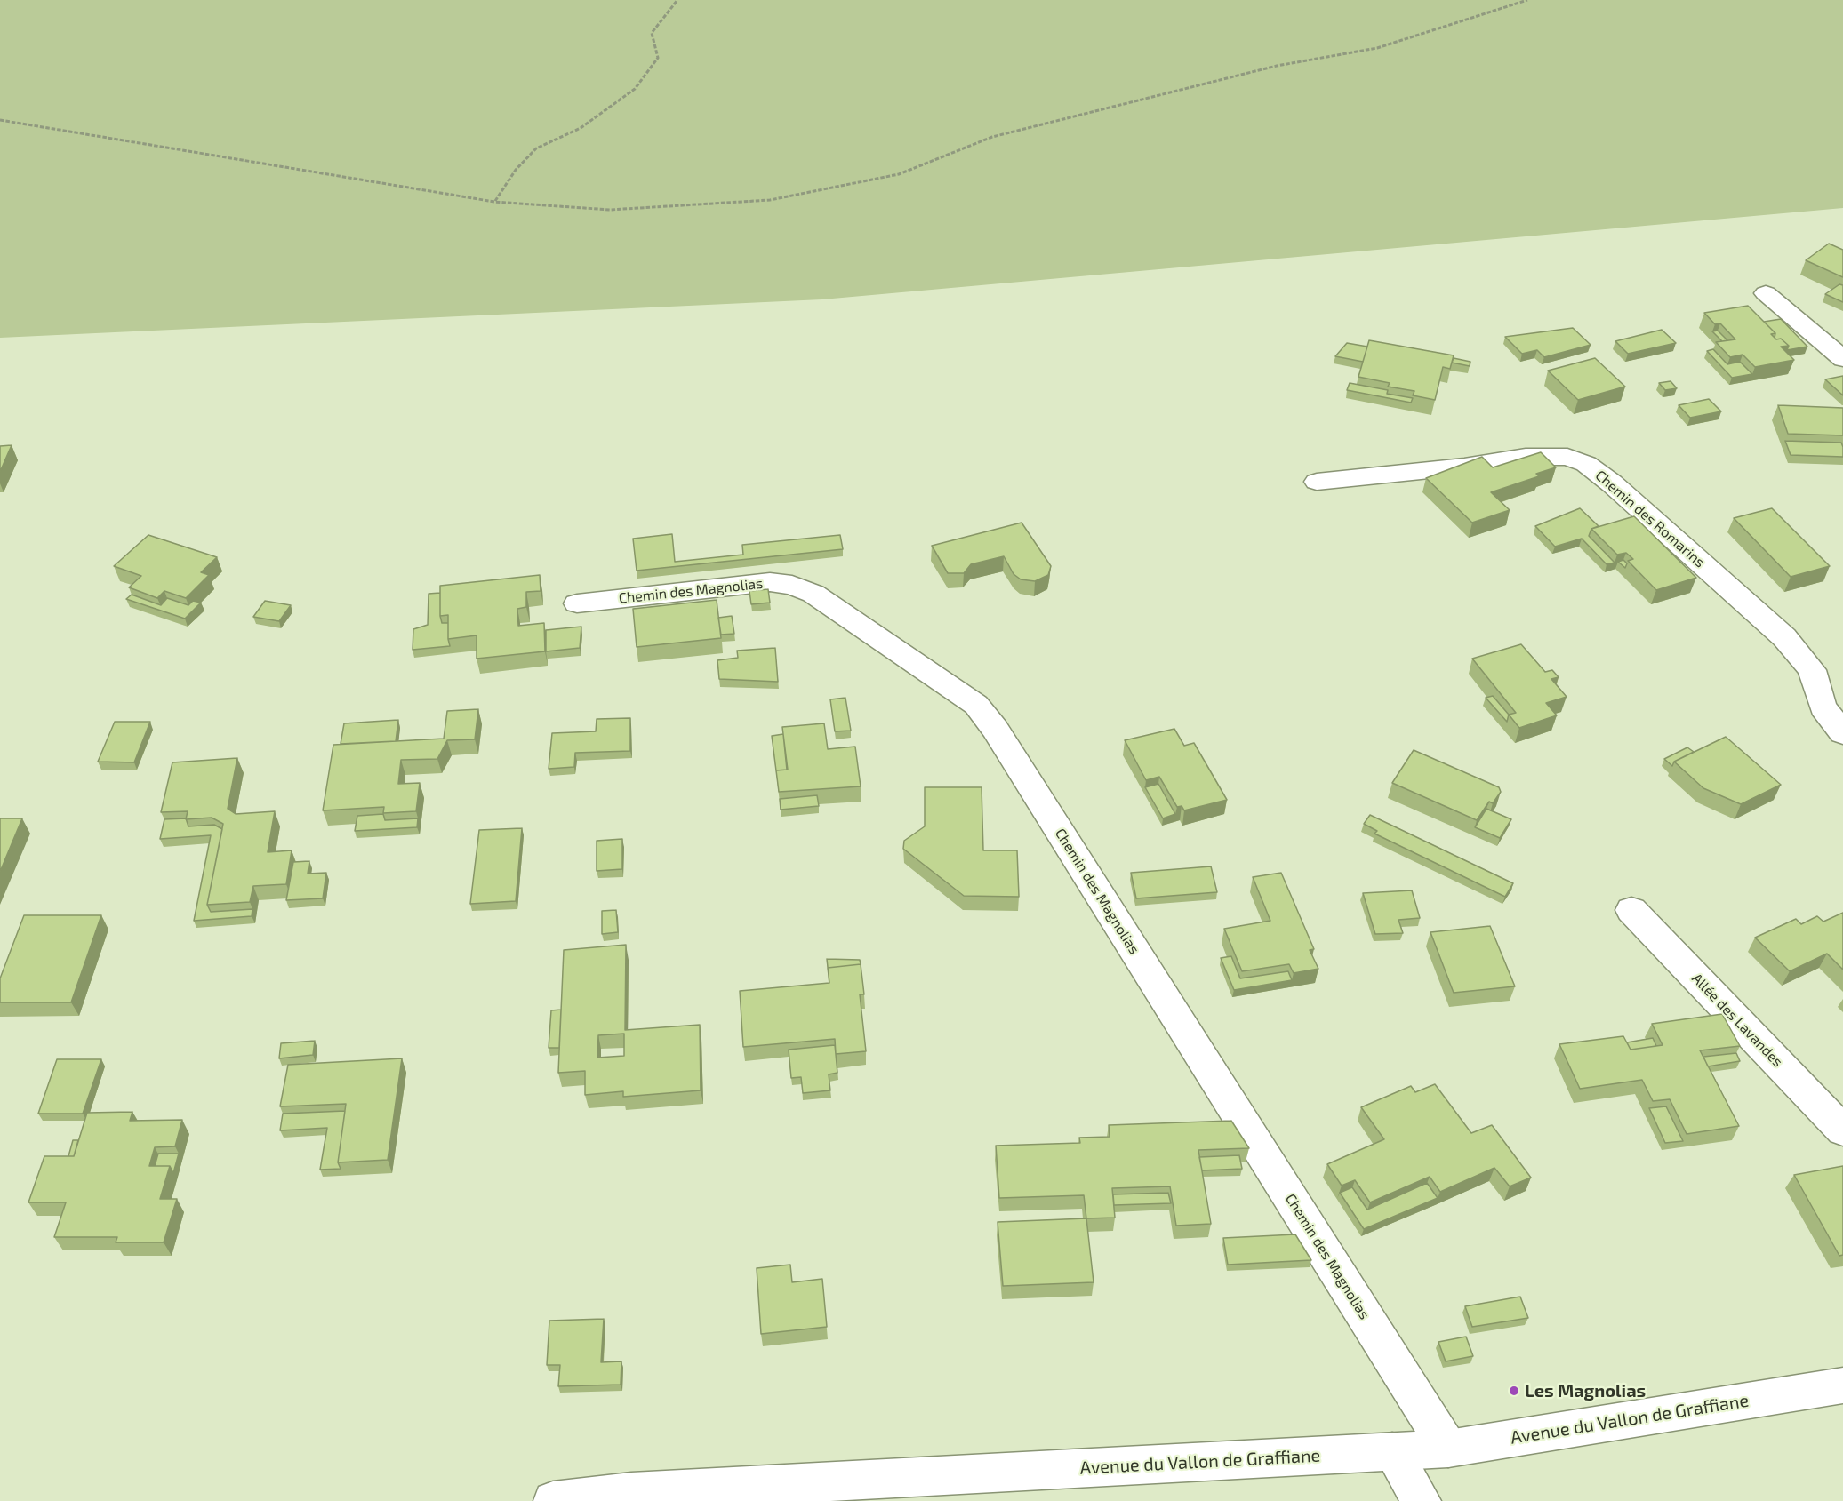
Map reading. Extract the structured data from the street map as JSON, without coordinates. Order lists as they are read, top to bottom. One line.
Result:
{"streets":{"street":["Chemin des Romarins","Chemin des Magnolias","Allée des Lavandes","Avenue du Vallon de Graffiane"]},"crossings":[["Chemin des Magnolias","Avenue du Vallon de Graffiane"]],"places":["Les Magnolias"]}
